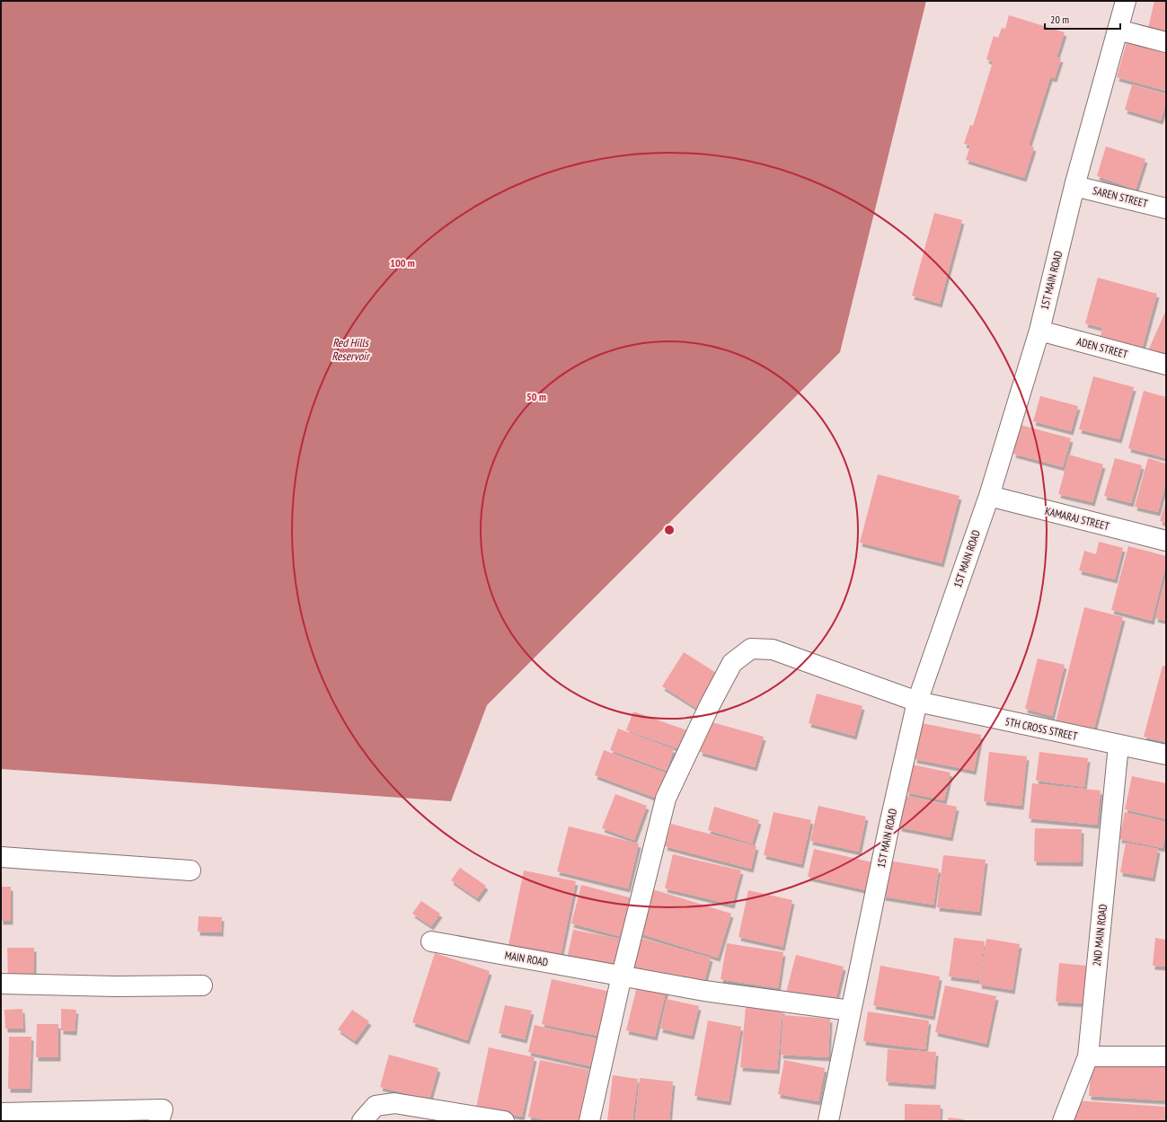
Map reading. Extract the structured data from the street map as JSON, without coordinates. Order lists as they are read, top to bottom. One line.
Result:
{"streets":{"street":["SAREN STREET","1ST MAIN ROAD","ADEN STREET","KAMARAJ STREET","5TH CROSS STREET","2ND MAIN ROAD","MAIN ROAD"]},"crossings":[["SAREN STREET","1ST MAIN ROAD"],["1ST MAIN ROAD","ADEN STREET"],["1ST MAIN ROAD","KAMARAJ STREET"],["1ST MAIN ROAD","5TH CROSS STREET"],["1ST MAIN ROAD","MAIN ROAD"],["5TH CROSS STREET","2ND MAIN ROAD"],["5TH CROSS STREET","MAIN ROAD"]],"water":["Red Hills Reservoir"],"scale_bar":"20 m","rings":["100 m","50 m"]}
